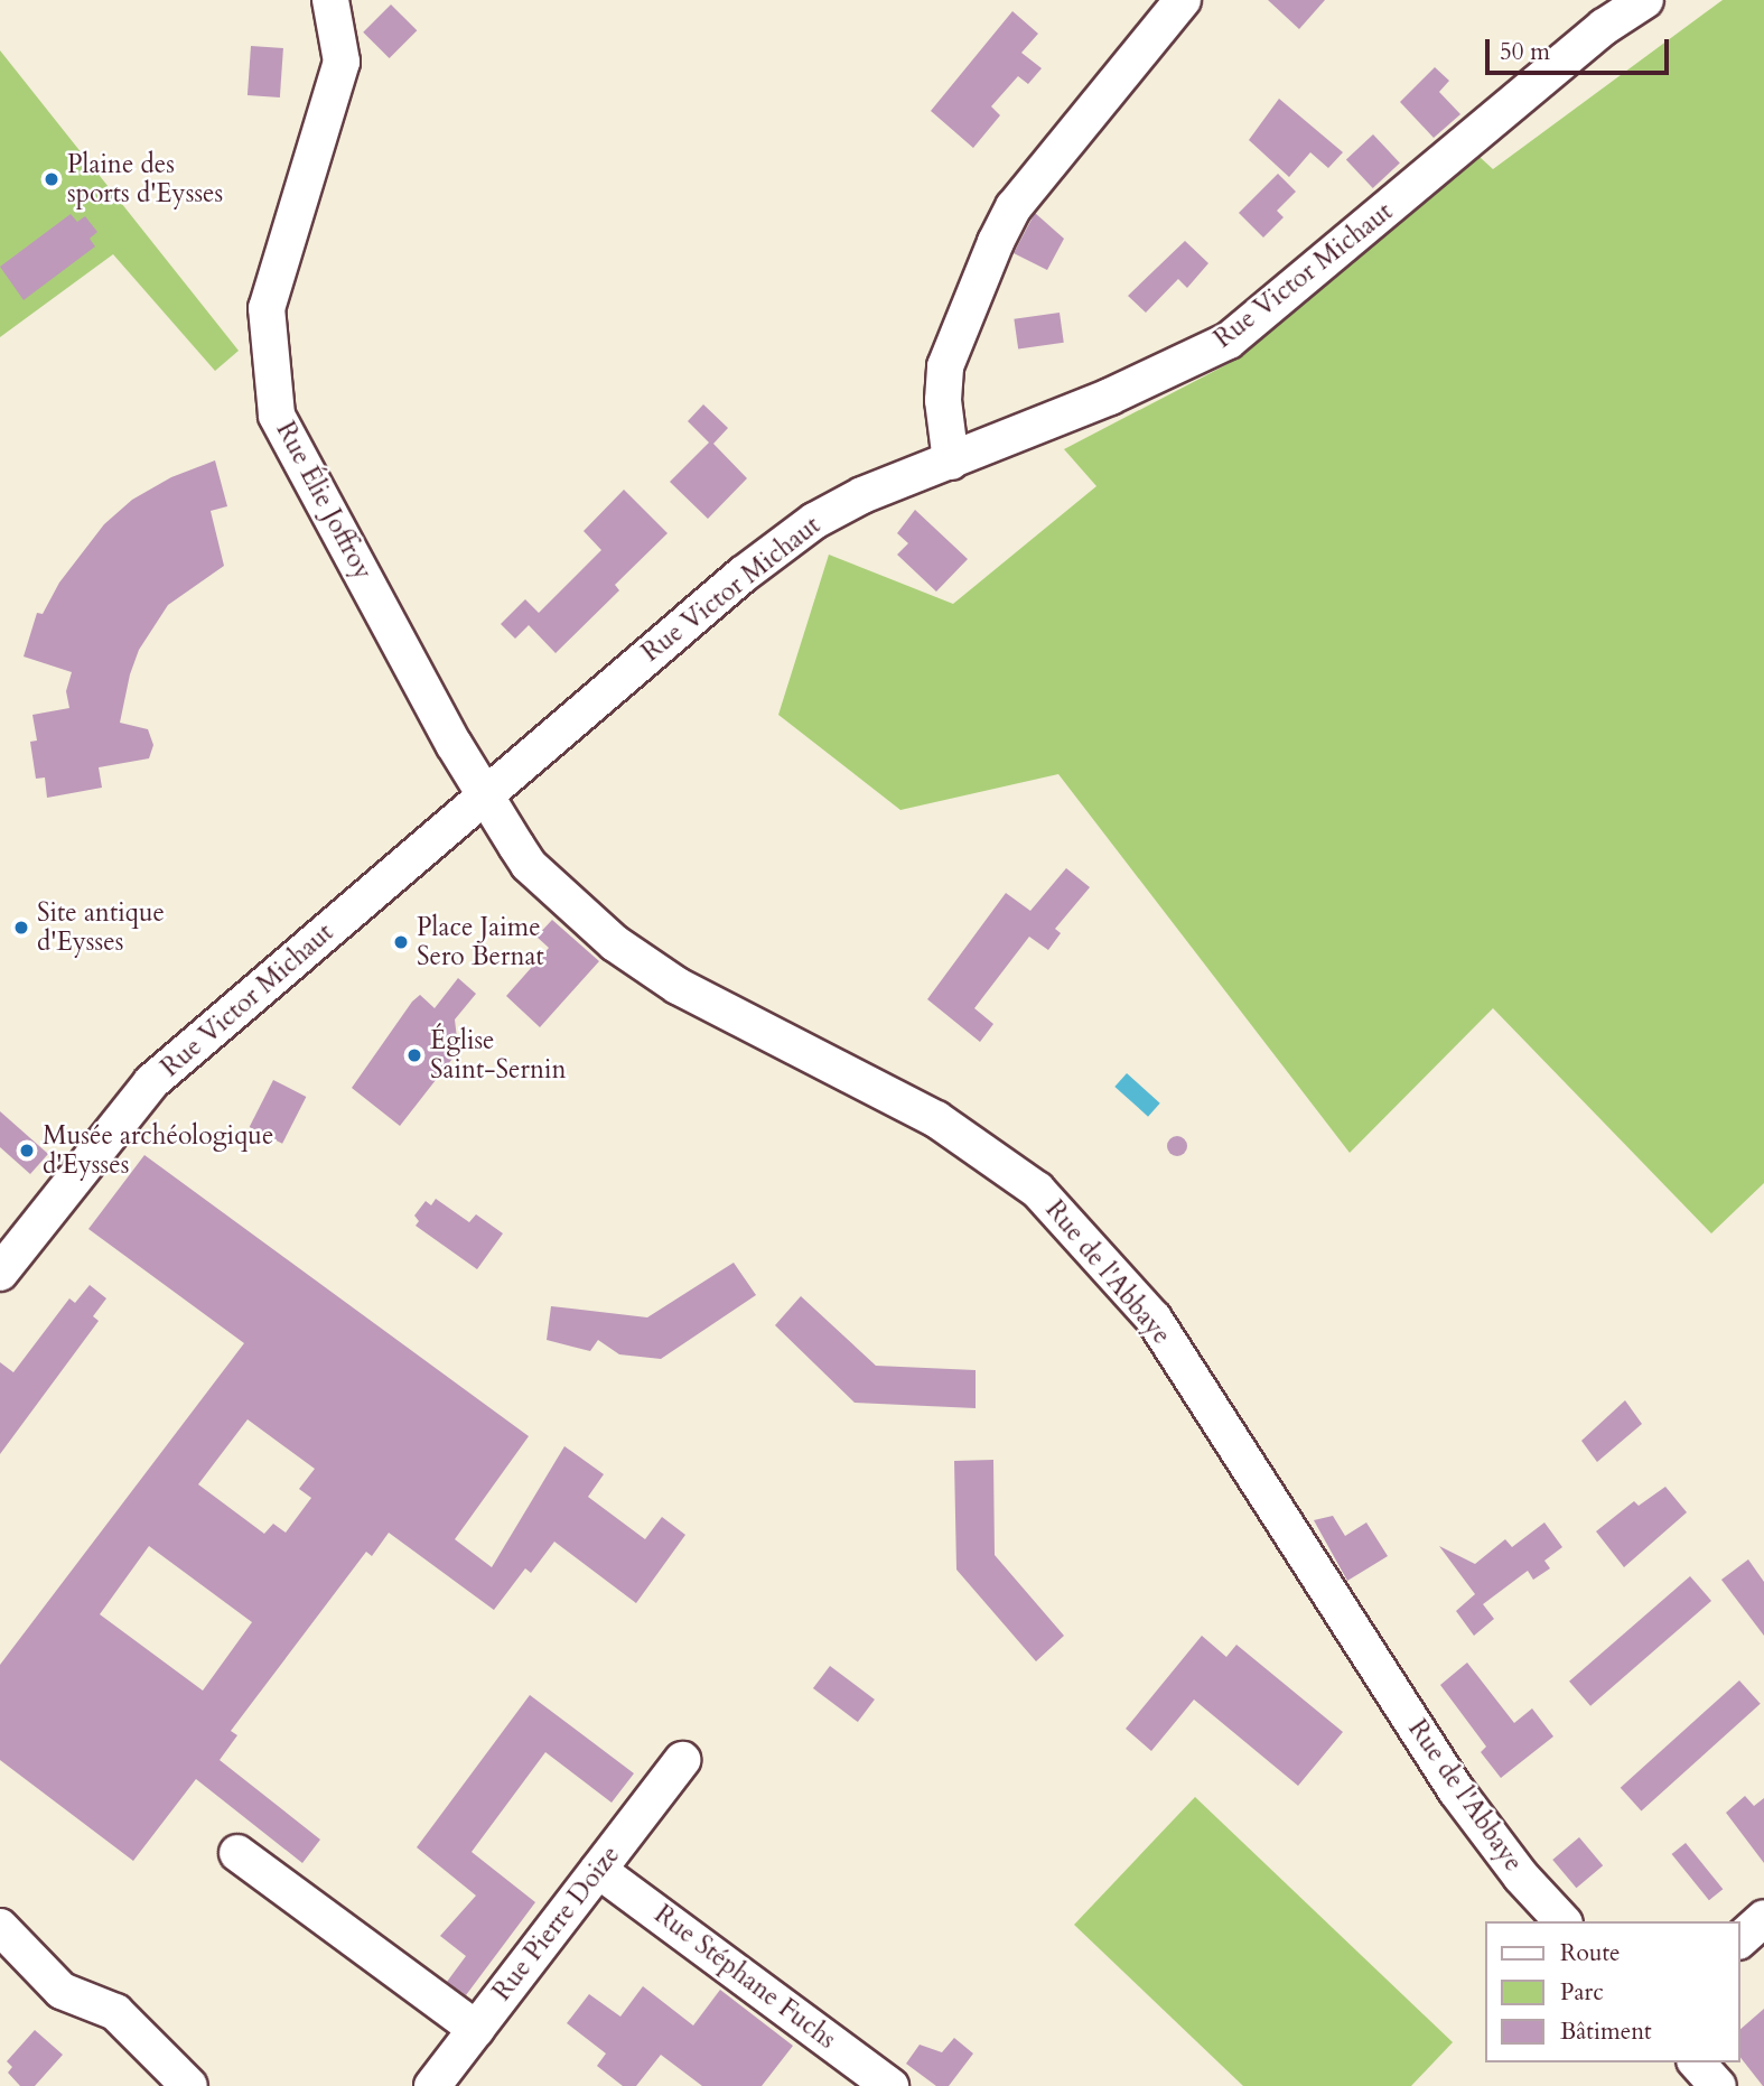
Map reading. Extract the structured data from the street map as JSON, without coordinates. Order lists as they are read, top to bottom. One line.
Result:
{"streets":{"street":["Rue Victor Michaut","Rue Élie Joffroy","Rue de l'Abbaye","Rue Pierre Doize","Rue Stéphane Fuchs"]},"crossings":[["Rue Victor Michaut","Rue Élie Joffroy"],["Rue Victor Michaut","Rue de l'Abbaye"],["Rue Élie Joffroy","Rue de l'Abbaye"],["Rue Pierre Doize","Rue Stéphane Fuchs"]],"places":["Plaine des sports d'Eysses","Site antique d'Eysses","Place Jaime Sero Bernat","Église Saint-Sernin","Musée archéologique d'Eysses"],"legend":["Route","Parc","Bâtiment"],"scale_bar":"50 m"}
